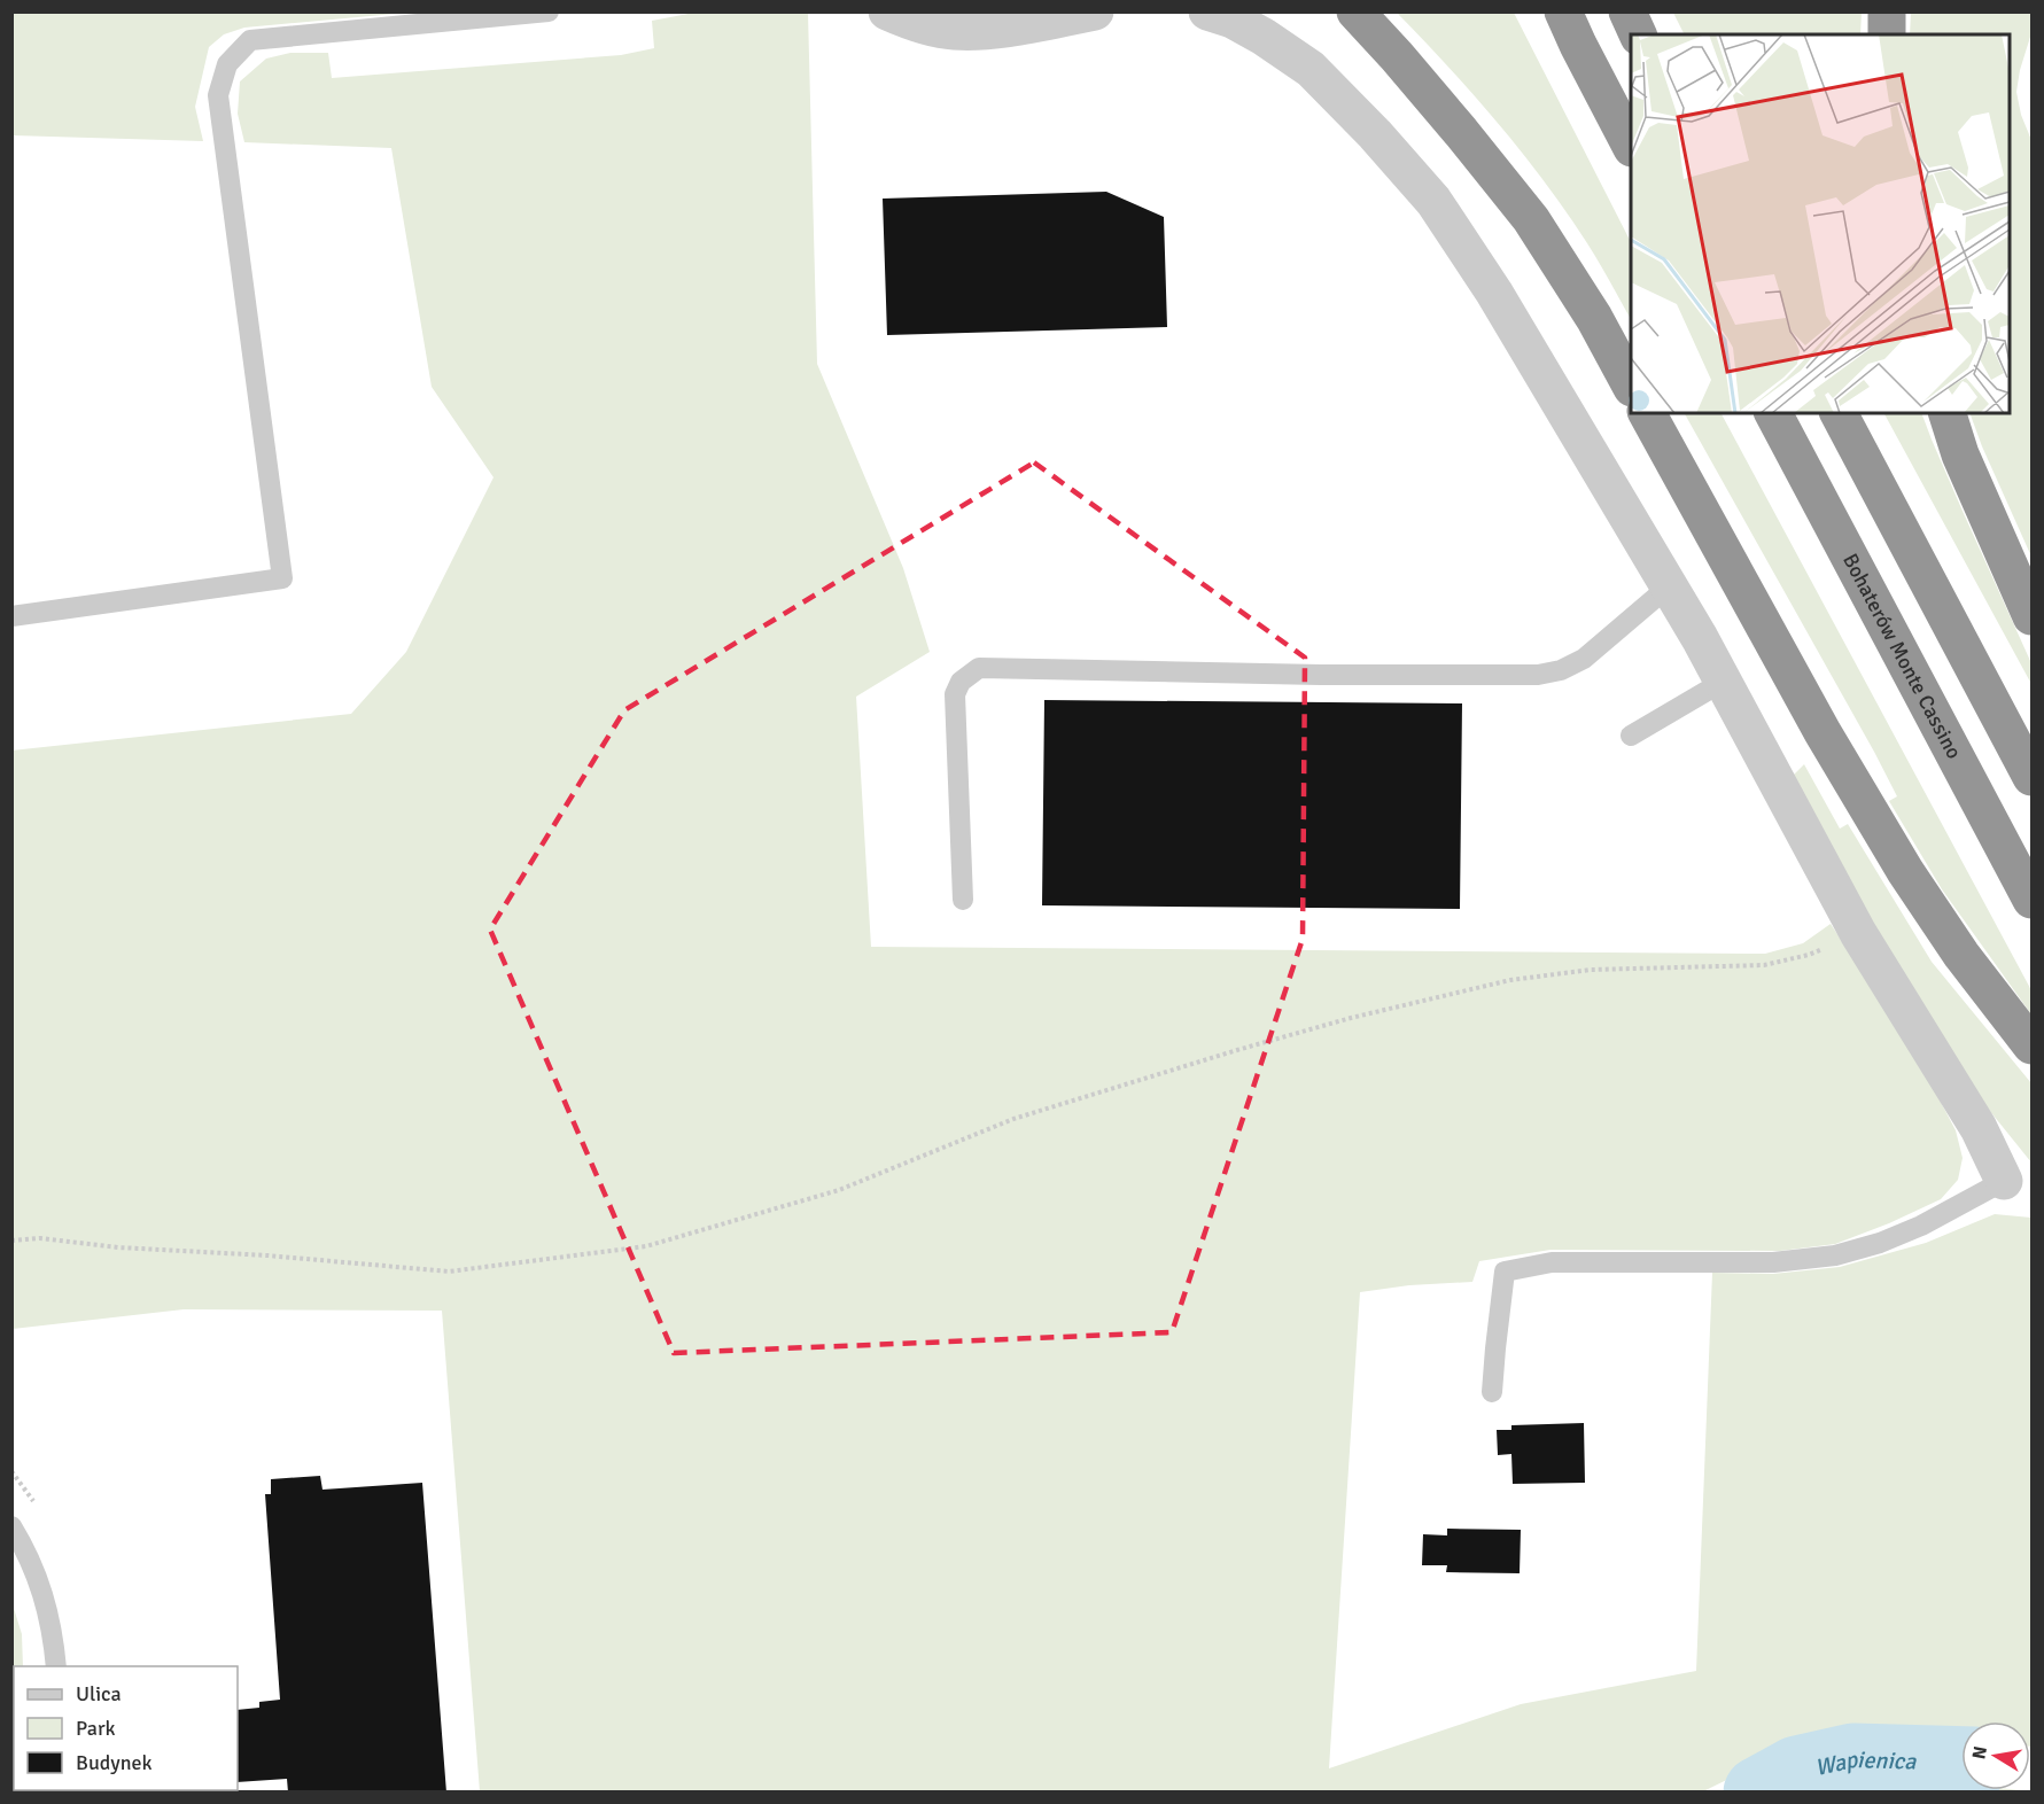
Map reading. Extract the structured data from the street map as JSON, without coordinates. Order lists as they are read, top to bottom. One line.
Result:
{"streets":{"highway":["Bohaterów Monte Cassino"]},"water":["Wapienica"],"legend":["Ulica","Park","Budynek"],"north":"left"}
